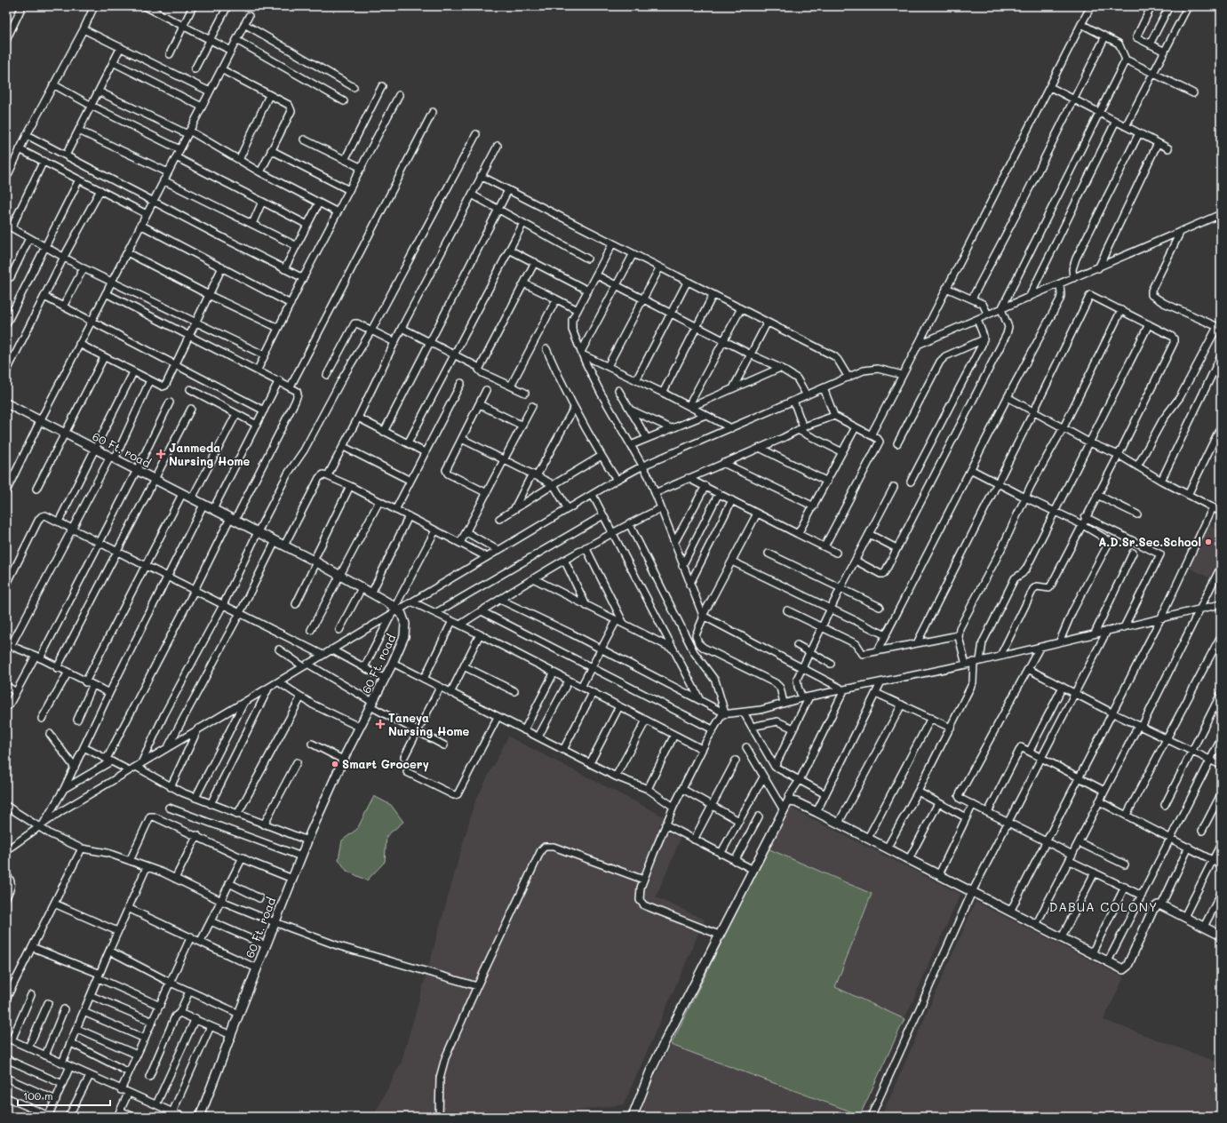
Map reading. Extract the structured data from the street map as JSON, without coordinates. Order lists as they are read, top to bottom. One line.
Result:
{"streets":{"street":["60 Ft. road"]},"districts":["DABUA COLONY"],"places":{"health":["Janmeda Nursing Home","Taneya Nursing Home"],"other":["A.D.Sr.Sec.School","Smart Grocery"]},"scale_bar":"100 m"}
